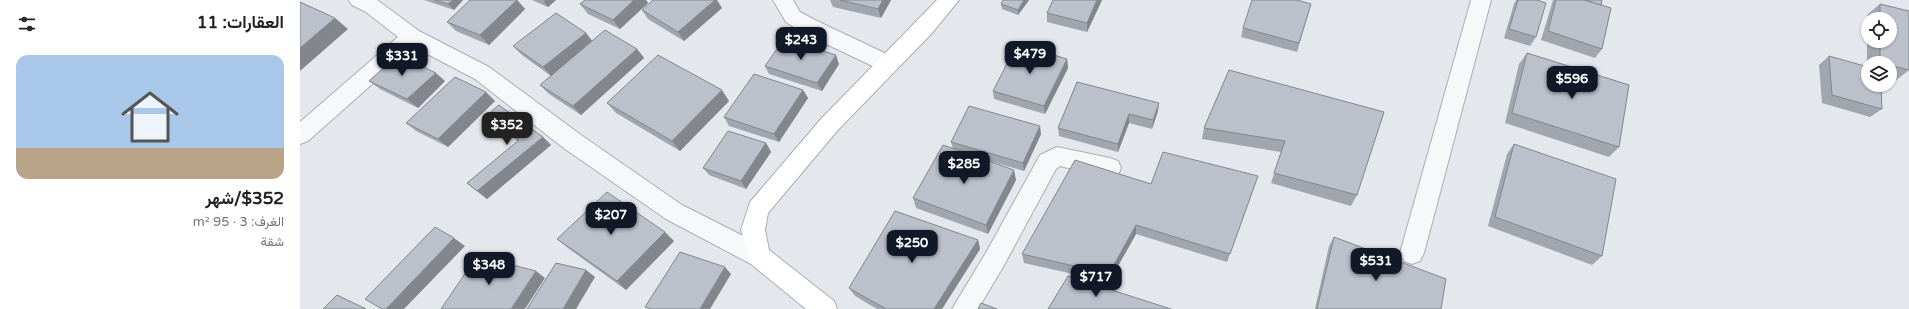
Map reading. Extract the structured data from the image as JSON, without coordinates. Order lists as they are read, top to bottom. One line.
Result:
{"page":{"heading":"العقارات: 11","price":["$243","$479","$331","$596","$352","$285","$207","$250","$531","$348","$717"],"list":[{"name":"$352/شهر","note":"الغرف: 3 · 95 m² · شقة"}]}}
